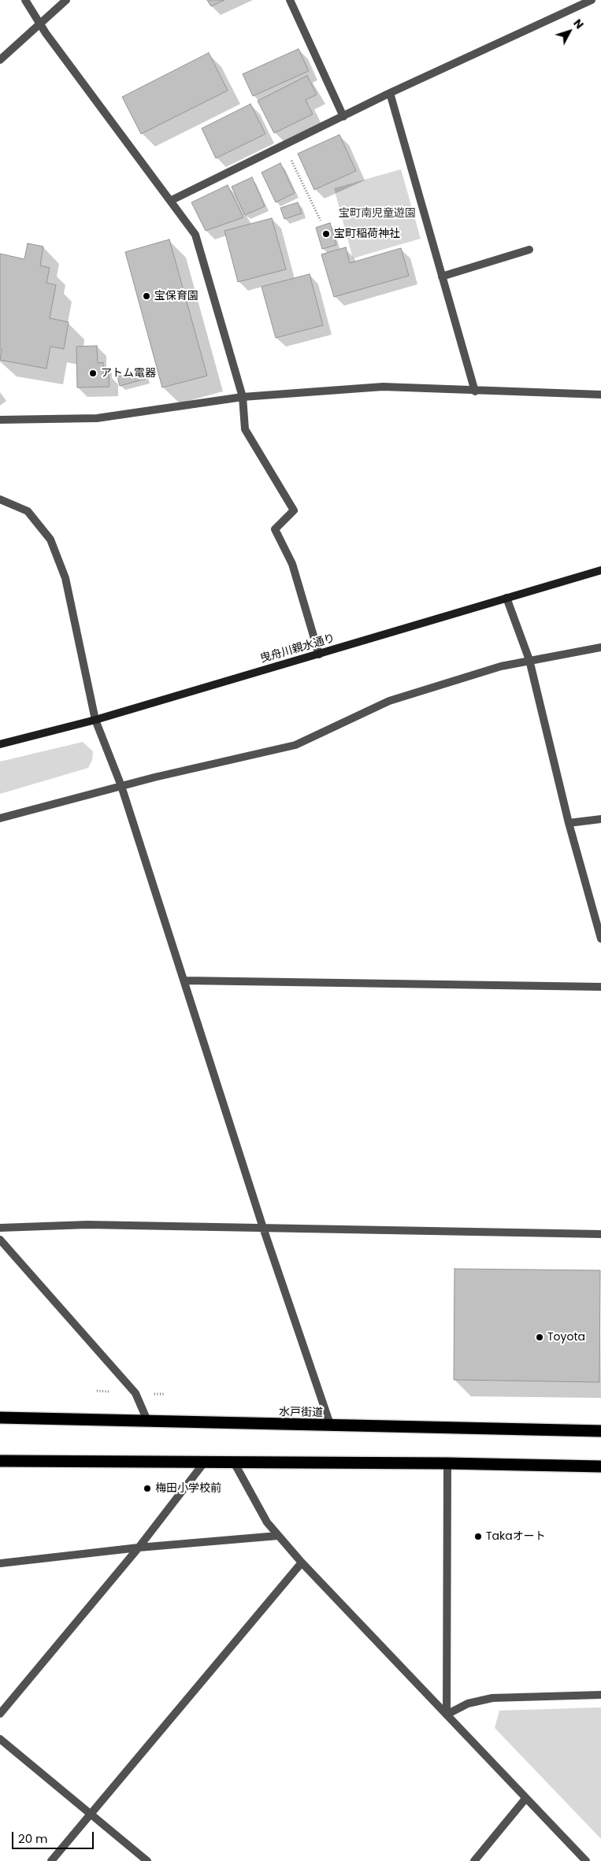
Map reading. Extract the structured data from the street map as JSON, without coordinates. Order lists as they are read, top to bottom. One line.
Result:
{"streets":{"highway":["水戸街道"],"street":["曳舟川親水通り"]},"parks":["宝町南児童遊園"],"places":["宝町稲荷神社","宝保育園","アトム電器","Toyota","梅田小学校前","Takaオート"],"scale_bar":"20 m","north":"top right"}
